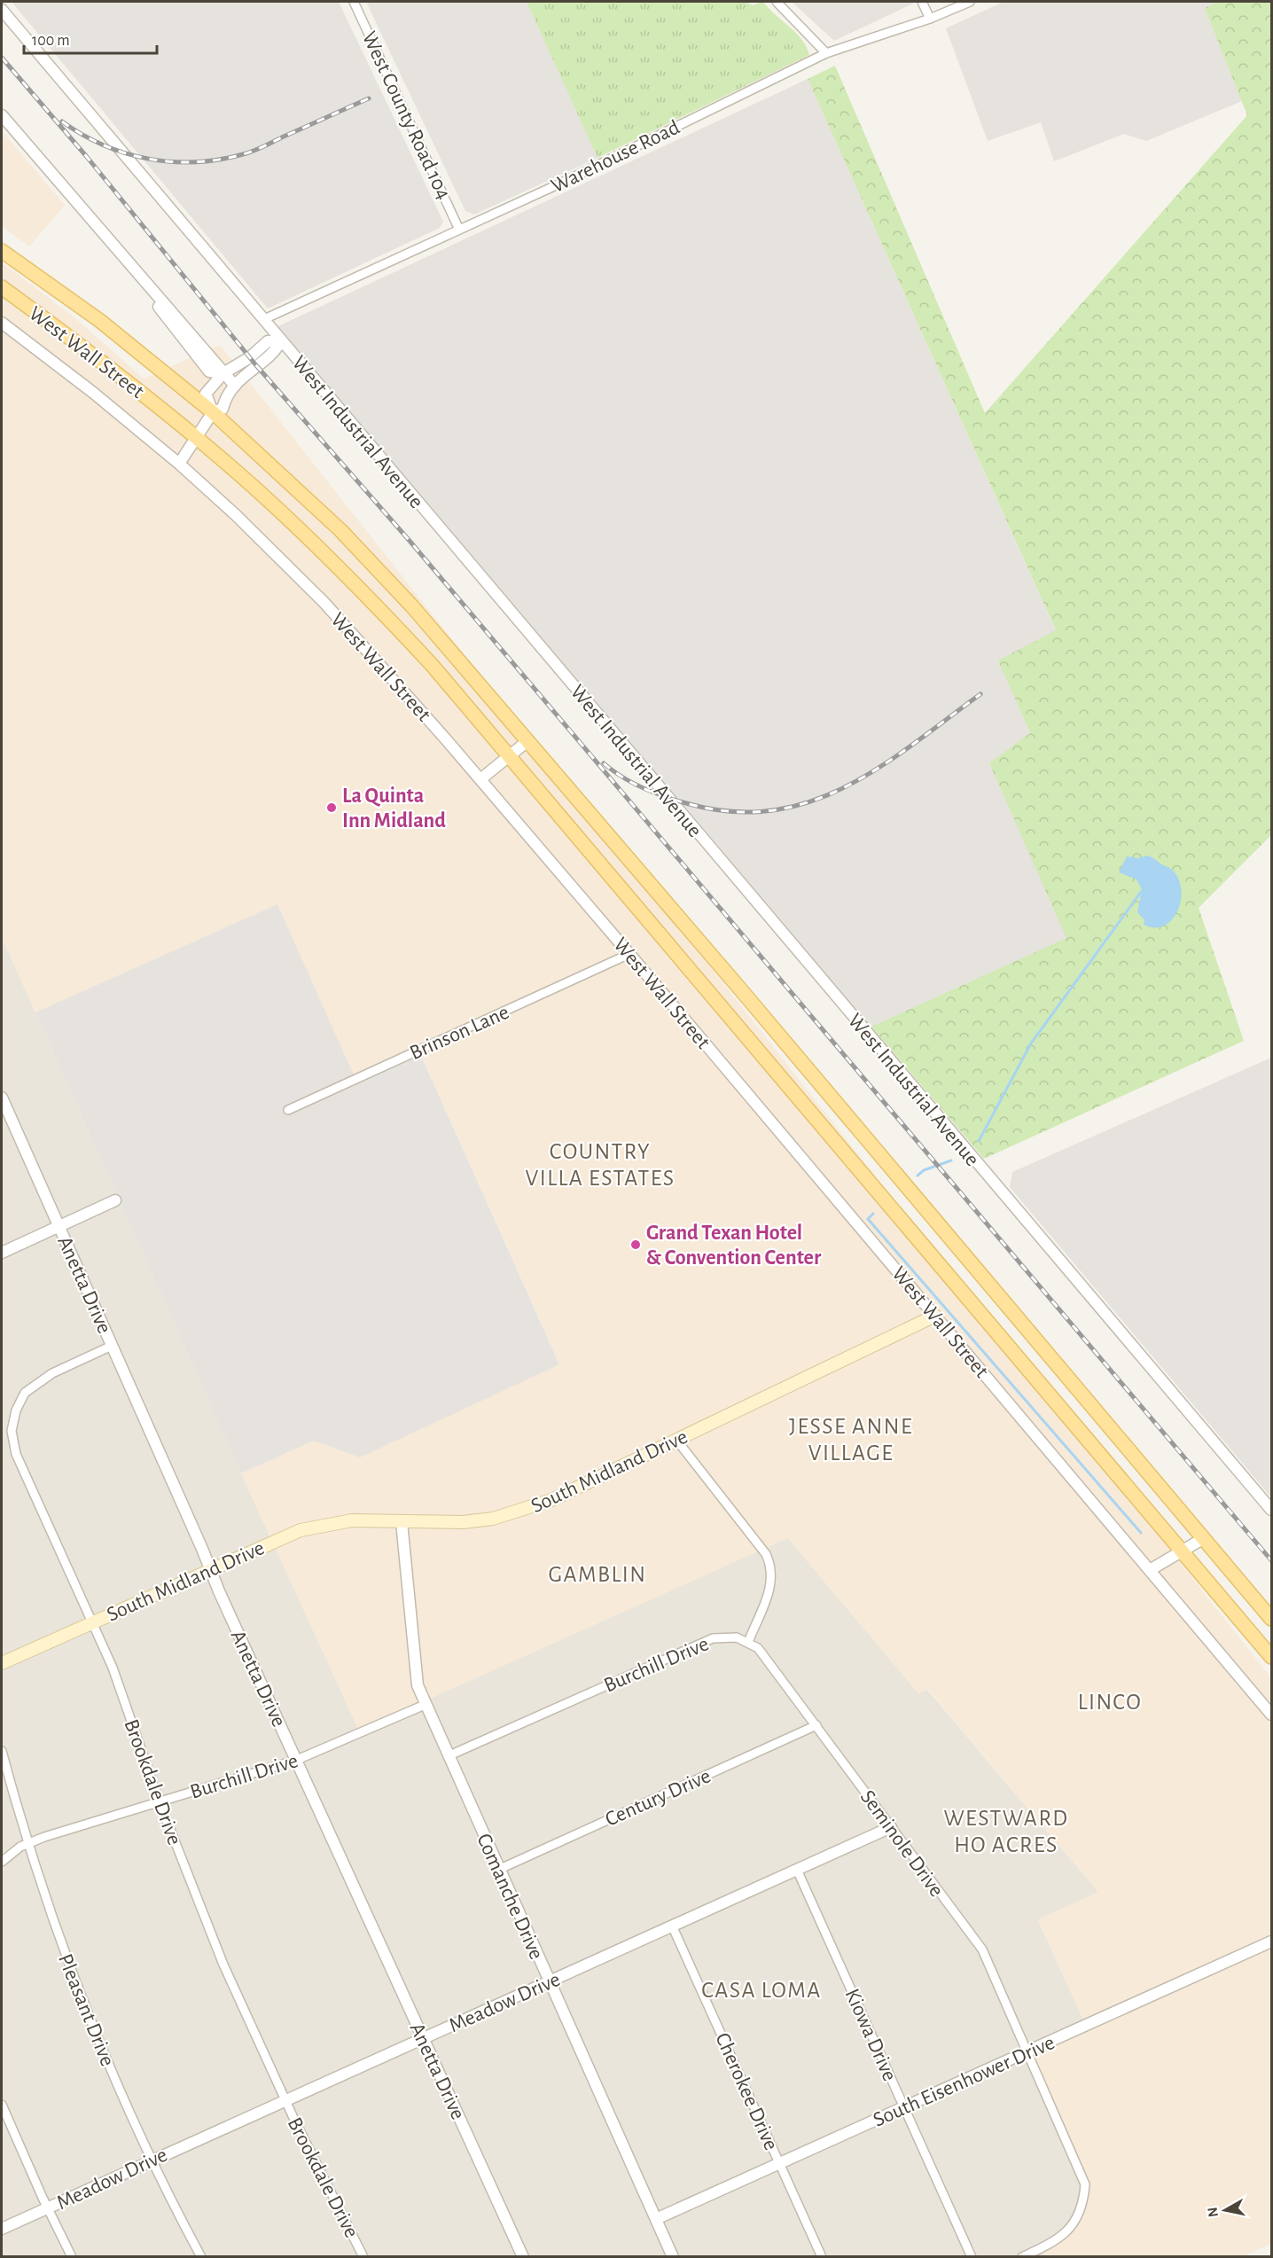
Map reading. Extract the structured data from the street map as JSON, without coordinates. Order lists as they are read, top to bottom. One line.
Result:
{"streets":{"main road":["West Wall Street","South Midland Drive"],"street":["West County Road 104","Warehouse Road","West Industrial Avenue","Brinson Lane","Anetta Drive","Burchill Drive","Brookdale Drive","Century Drive","Seminole Drive","Comanche Drive","Meadow Drive","Pleasant Drive","Kiowa Drive","South Eisenhower Drive","Cherokee Drive"]},"crossings":[["West County Road 104","Warehouse Road"],["Warehouse Road","West Industrial Avenue"],["West Wall Street","Brinson Lane"],["West Wall Street","South Midland Drive"],["Anetta Drive","South Midland Drive"],["Anetta Drive","Burchill Drive"],["Anetta Drive","Brookdale Drive"],["Anetta Drive","Meadow Drive"],["South Midland Drive","Brookdale Drive"],["South Midland Drive","Comanche Drive"],["Burchill Drive","Brookdale Drive"],["Burchill Drive","Seminole Drive"],["Burchill Drive","Comanche Drive"],["Burchill Drive","Pleasant Drive"],["Brookdale Drive","Meadow Drive"],["Century Drive","Seminole Drive"],["Century Drive","Comanche Drive"],["Seminole Drive","Meadow Drive"],["Seminole Drive","South Eisenhower Drive"],["Comanche Drive","Meadow Drive"],["Comanche Drive","South Eisenhower Drive"],["Meadow Drive","Pleasant Drive"],["Meadow Drive","Kiowa Drive"],["Meadow Drive","Cherokee Drive"],["Kiowa Drive","South Eisenhower Drive"],["South Eisenhower Drive","Cherokee Drive"]],"districts":["COUNTRY VILLA ESTATES","JESSE ANNE VILLAGE","GAMBLIN","LINCO","WESTWARD HO ACRES","CASA LOMA"],"places":["La Quinta Inn Midland","Grand Texan Hotel & Convention Center"],"scale_bar":"100 m","north":"left"}
